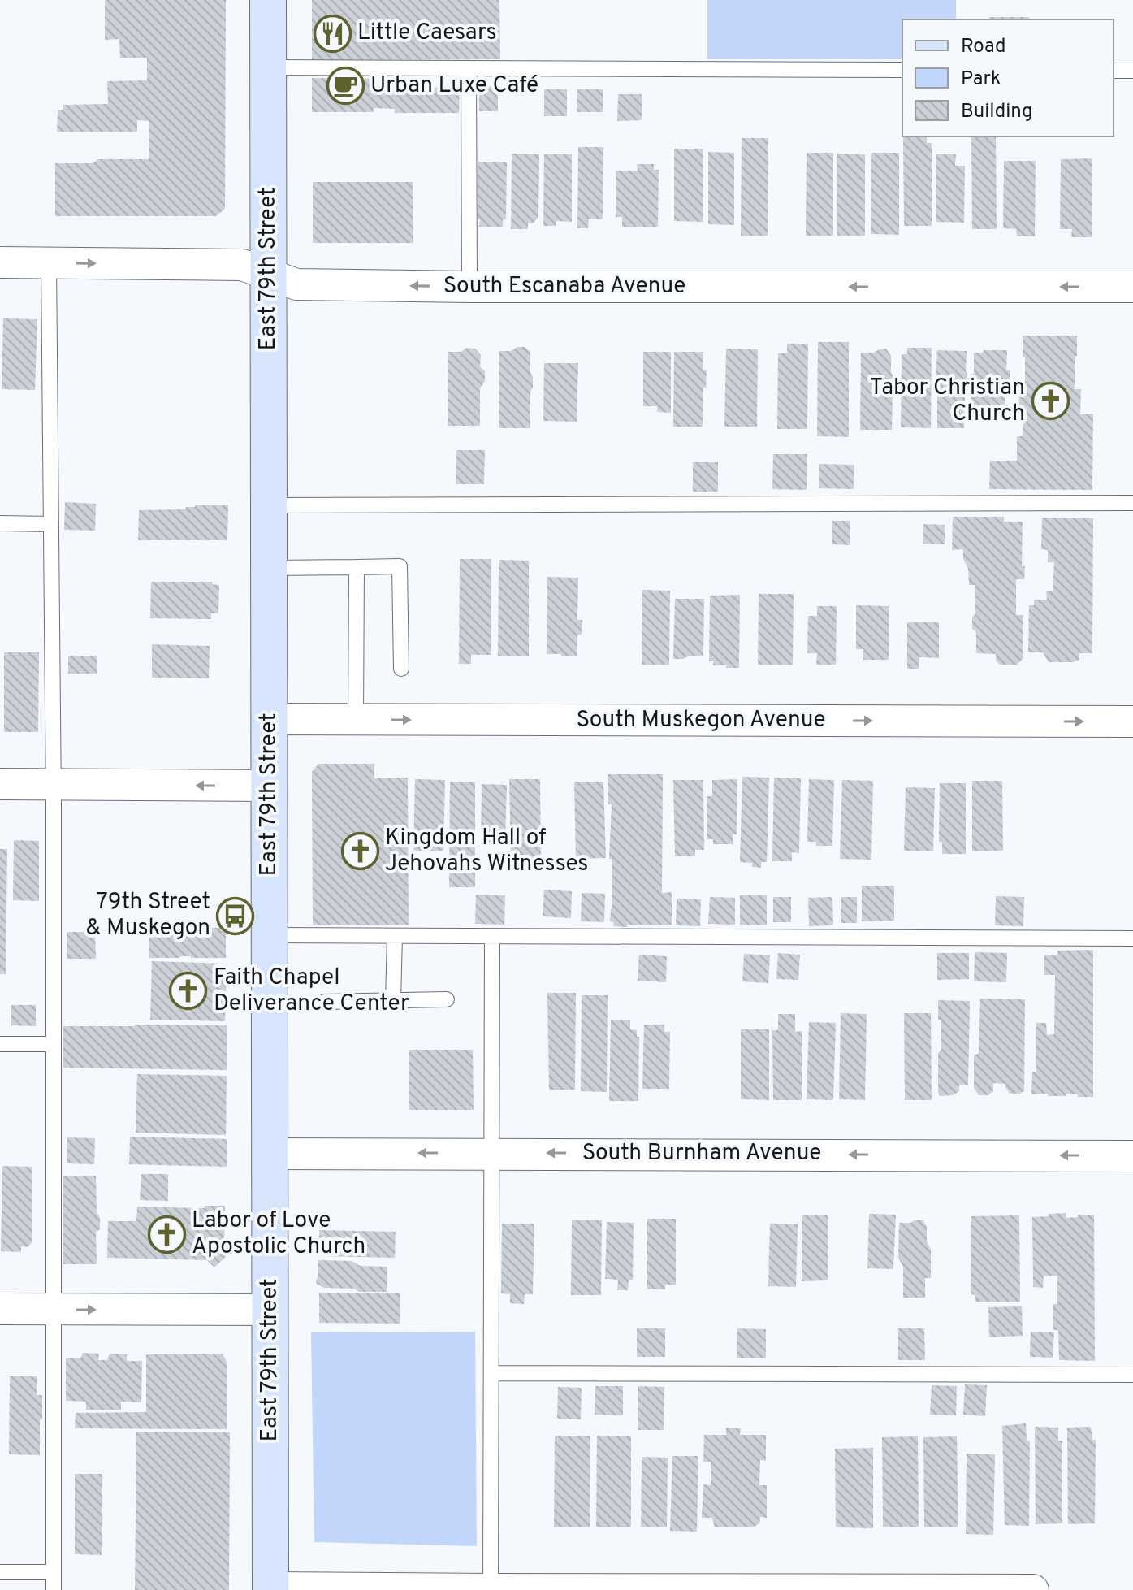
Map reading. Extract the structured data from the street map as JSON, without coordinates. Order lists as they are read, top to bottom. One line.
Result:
{"streets":{"main road":["East 79th Street"],"street":["South Escanaba Avenue","South Muskegon Avenue","South Burnham Avenue"]},"crossings":[["East 79th Street","South Escanaba Avenue"],["East 79th Street","South Muskegon Avenue"],["East 79th Street","South Burnham Avenue"]],"one_way":["South Muskegon Avenue","South Burnham Avenue"],"places":{"restaurant":["Little Caesars"],"cafe":["Urban Luxe Café"],"church":["Tabor Christian Church","Kingdom Hall of Jehovahs Witnesses","Faith Chapel Deliverance Center","Labor of Love Apostolic Church"],"bus stop":["79th Street & Muskegon"]},"legend":["Road","Park","Building"]}
